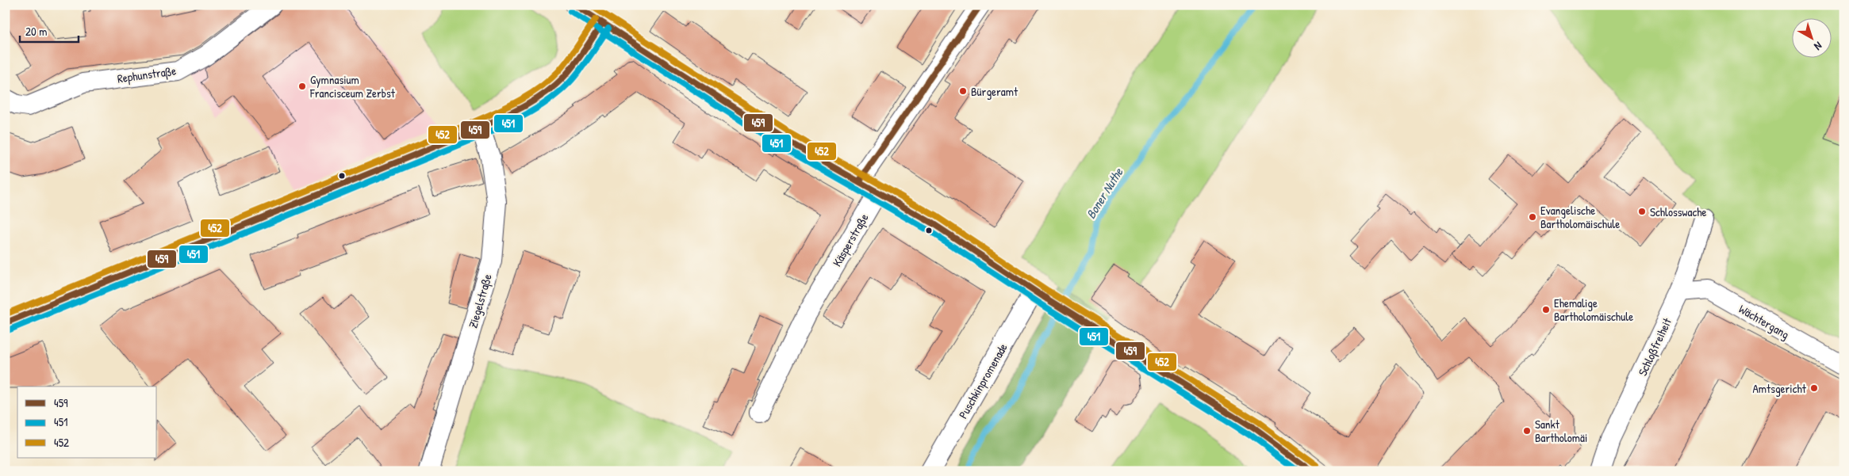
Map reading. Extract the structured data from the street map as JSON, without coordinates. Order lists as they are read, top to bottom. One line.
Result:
{"streets":{"street":["Rephunstraße","Käsperstraße","Ziegelstraße","Wächtergang","Schloßfreiheit","Puschkinpromenade"]},"crossings":[["Wächtergang","Schloßfreiheit"]],"water":["Boner Nuthe"],"places":["Gymnasium Francisceum Zerbst","Bürgeramt","Schlosswache","Evangelische Bartholomäischule","Ehemalige Bartholomäischule","Amtsgericht","Sankt Bartholomäi"],"lines":["transit line 459","transit line 452","transit line 451"],"legend":["459","451","452"],"scale_bar":"20 m","north":"bottom right"}
